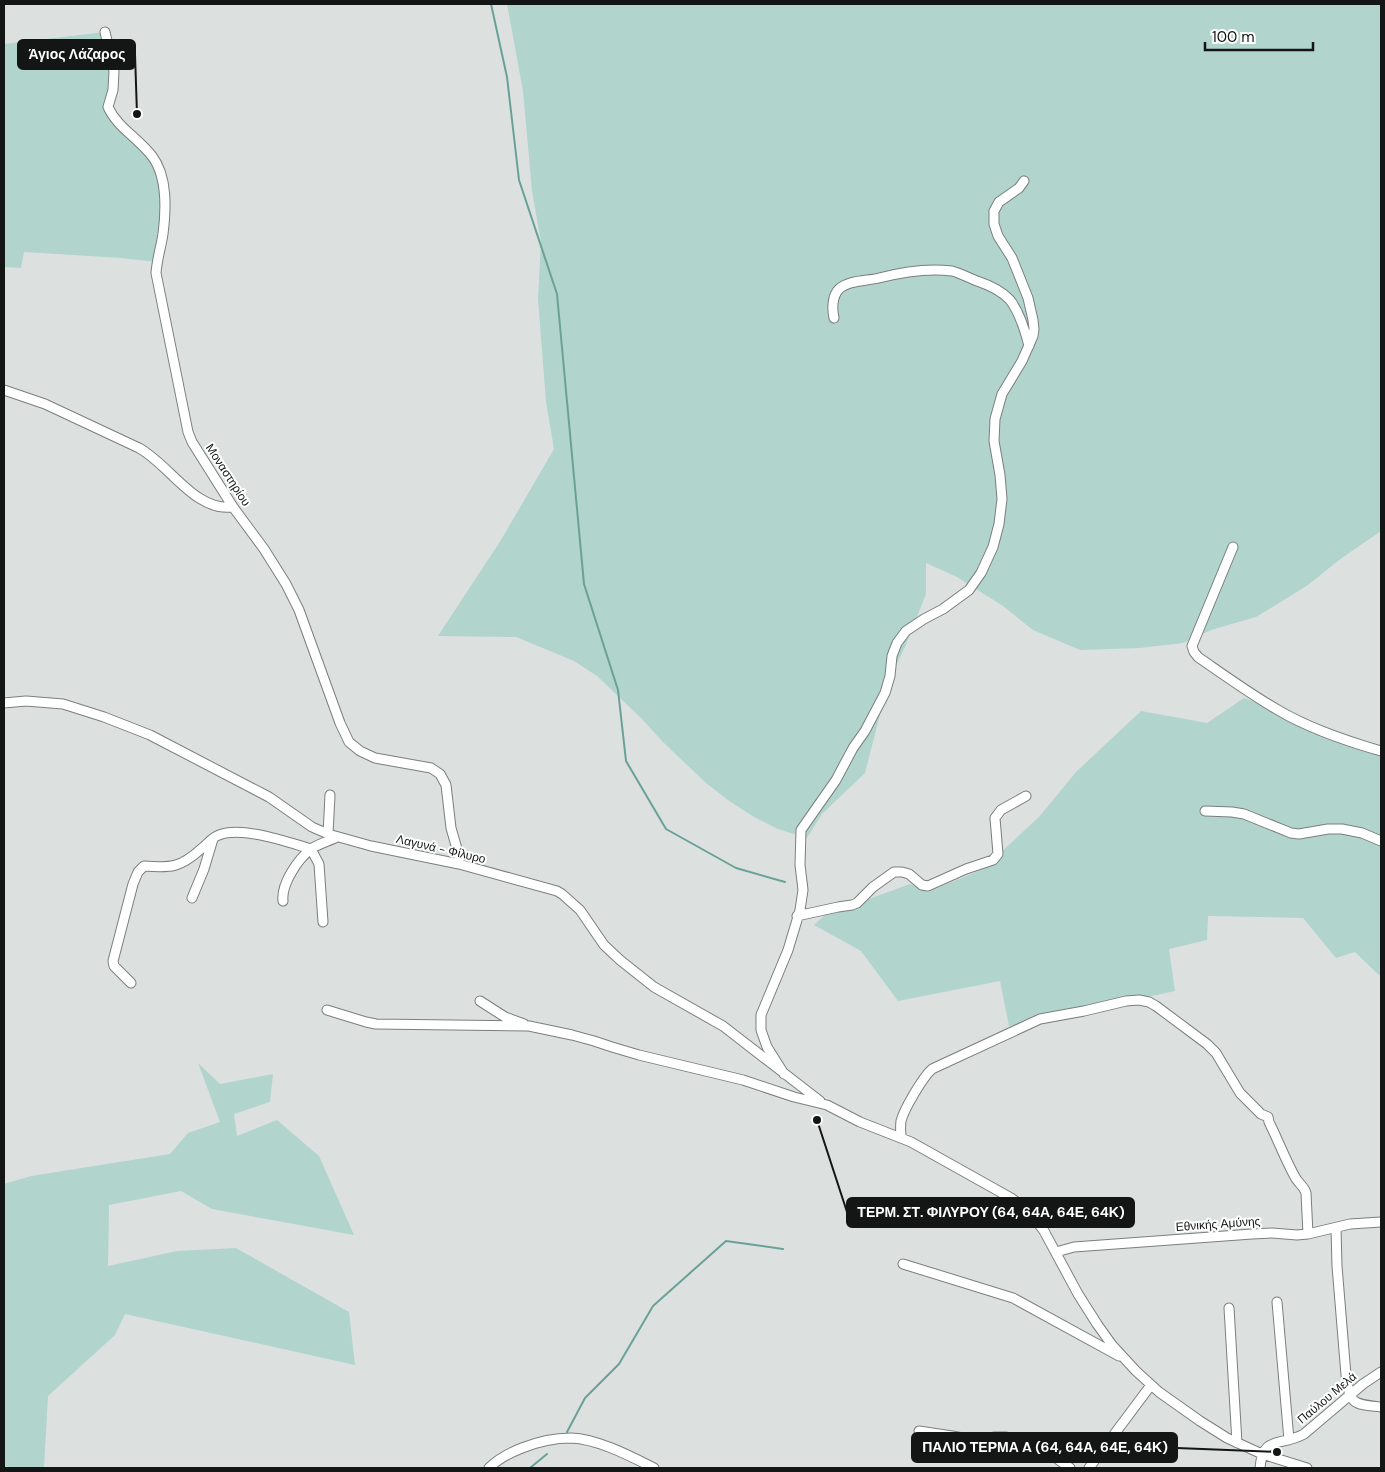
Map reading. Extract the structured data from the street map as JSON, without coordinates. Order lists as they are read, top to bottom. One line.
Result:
{"streets":{"street":["Μοναστηρίου","Λαγυνά - Φίλυρο","Εθνικής Αμύνης","Παύλου Μελά"]},"crossings":[["Μοναστηρίου","Λαγυνά - Φίλυρο"]],"places":["Άγιος Λάζαρος","ΤΕΡΜ. ΣΤ. ΦΙΛΥΡΟΥ (64, 64Α, 64Ε, 64Κ)","ΠΑΛΙΟ ΤΕΡΜΑ A (64, 64Α, 64Ε, 64Κ)"],"scale_bar":"100 m"}
